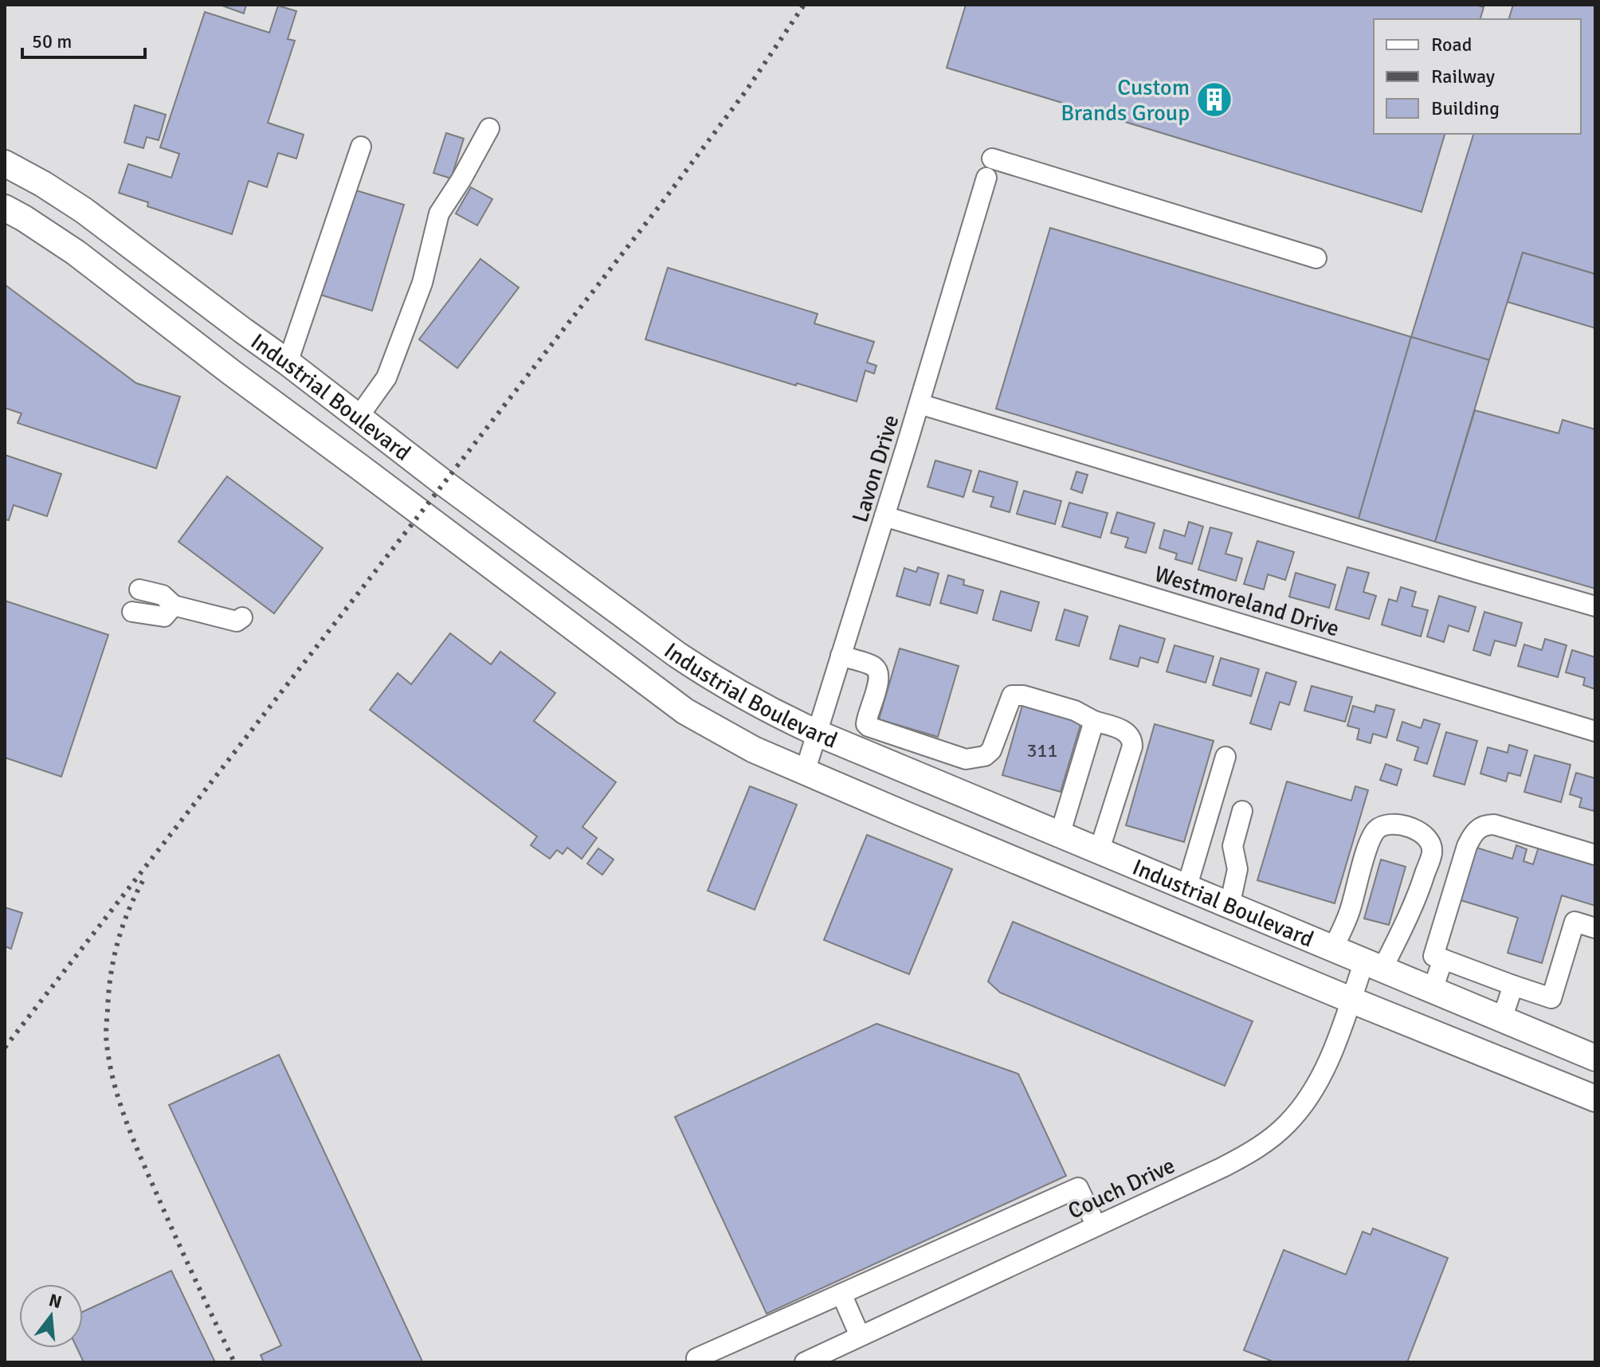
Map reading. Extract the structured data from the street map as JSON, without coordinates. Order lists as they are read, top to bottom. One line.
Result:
{"streets":{"main road":["Industrial Boulevard"],"street":["Lavon Drive","Westmoreland Drive","Couch Drive"]},"crossings":[["Industrial Boulevard","Lavon Drive"],["Industrial Boulevard","Couch Drive"],["Lavon Drive","Westmoreland Drive"]],"places":{"building":["Custom Brands Group"]},"house_numbers":["311"],"legend":["Road","Railway","Building"],"scale_bar":"50 m","north":"top"}
